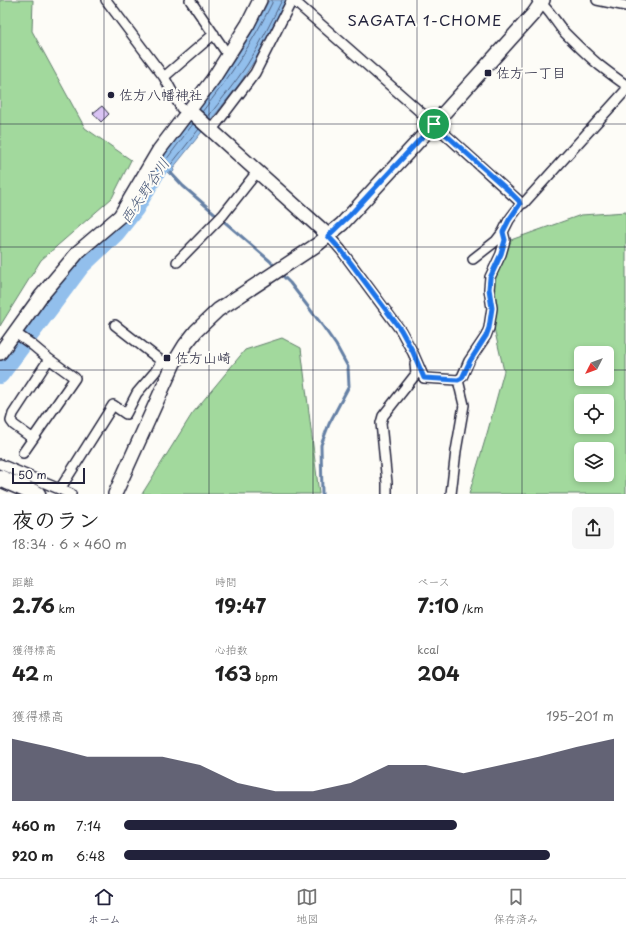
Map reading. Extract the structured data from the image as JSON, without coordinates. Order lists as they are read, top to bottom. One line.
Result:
{"districts":["SAGATA 1-CHOME"],"water":["西矢野谷川"],"places":{"transit":["佐方一丁目","佐方山崎"],"other":["佐方八幡神社"]},"scale_bar":"50 m","north":"bottom left","page":{"scale":"50 m","heading":["夜のラン","18:34 · 6 × 460 m"],"stats":[["距離","2.76 km"],["時間","19:47"],["ペース","7:10 /km"],["獲得標高","42 m"],["心拍数","163 bpm"],["kcal","204"]],"chart":["獲得標高","195–201 m"],"list":[{"name":"460 m","note":"7:14"},{"name":"920 m","note":"6:48"}],"tabs":["ホーム","地図","保存済み"]}}
